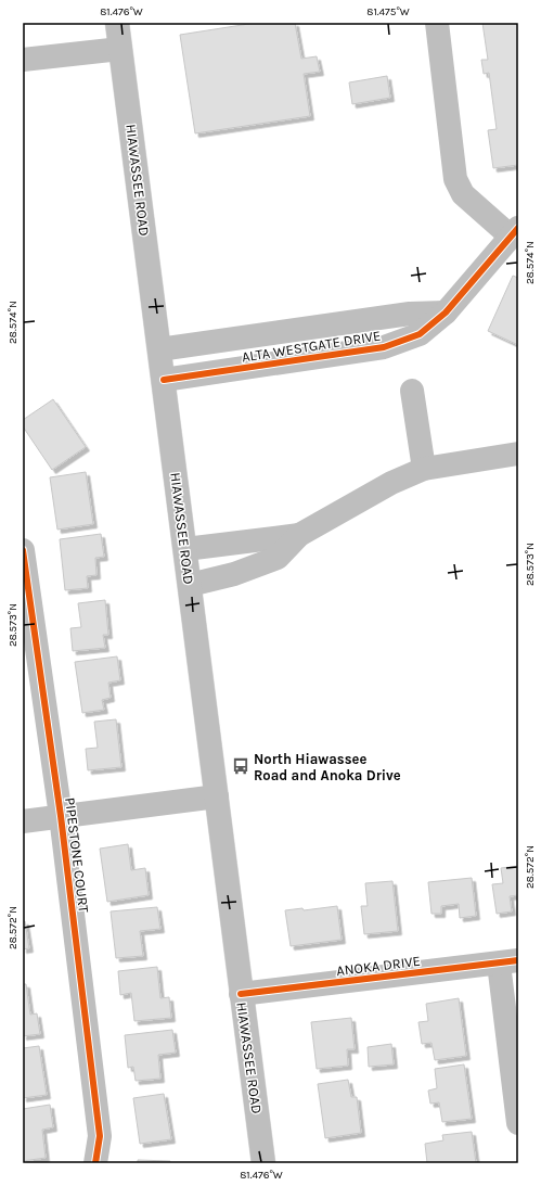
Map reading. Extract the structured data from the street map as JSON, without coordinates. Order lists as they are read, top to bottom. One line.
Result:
{"streets":{"street":["HIAWASSEE ROAD","ALTA WESTGATE DRIVE","PIPESTONE COURT","ANOKA DRIVE"]},"crossings":[["HIAWASSEE ROAD","ALTA WESTGATE DRIVE"],["HIAWASSEE ROAD","ANOKA DRIVE"]],"places":{"bus stop":["North Hiawassee Road and Anoka Drive"]},"coordinates":["81.476°W","81.475°W","28.574°N","28.573°N","28.572°N"]}
